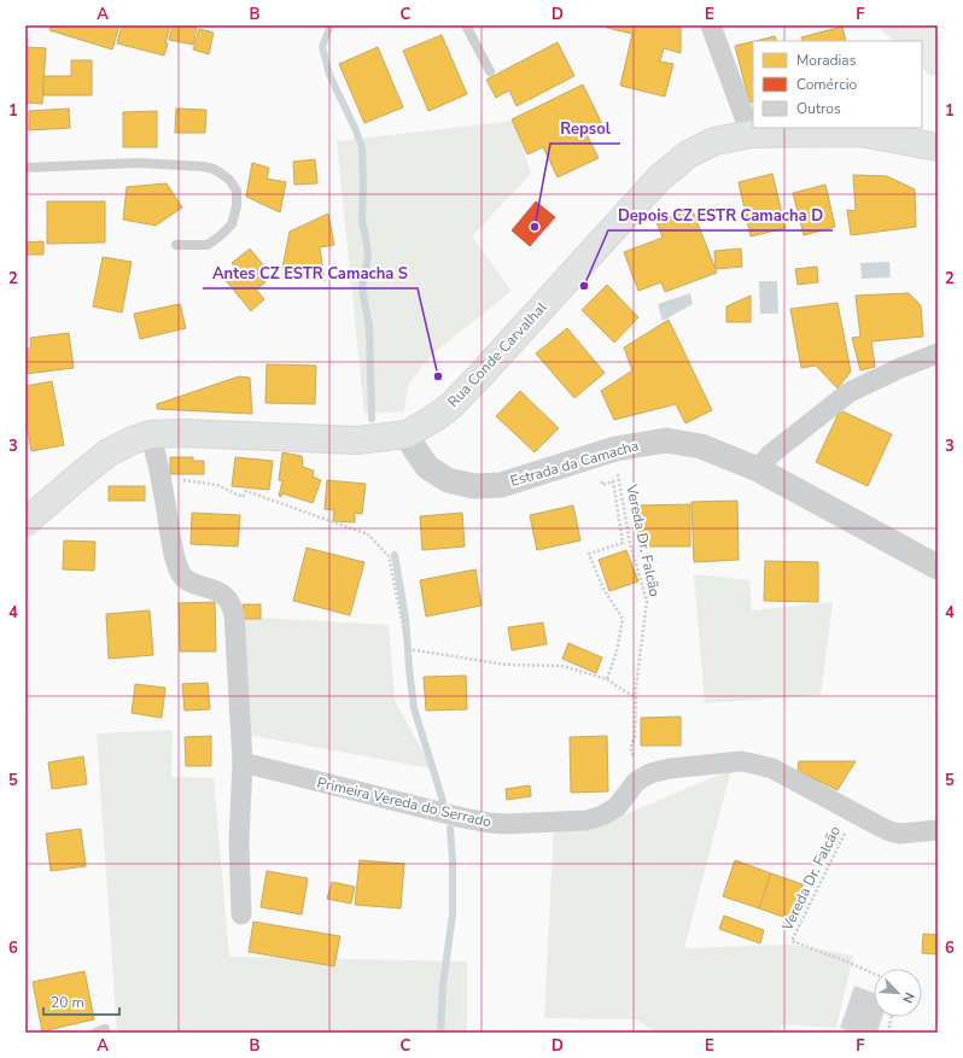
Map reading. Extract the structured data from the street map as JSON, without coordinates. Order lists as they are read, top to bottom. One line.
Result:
{"streets":{"main road":["Rua Conde Carvalhal"],"street":["Estrada da Camacha","Primeira Vereda do Serrado"],"path":["Vereda Dr. Falcão"]},"crossings":[["Rua Conde Carvalhal","Estrada da Camacha"],["Vereda Dr. Falcão","Primeira Vereda do Serrado"]],"places":["Repsol","Depois CZ ESTR Camacha D","Antes CZ ESTR Camacha S"],"legend":["Moradias","Comércio","Outros"],"scale_bar":"20 m","north":"bottom right","grid":{"columns":["A","B","C","D","E","F"],"rows":["1","2","3","4","5","6"]}}
